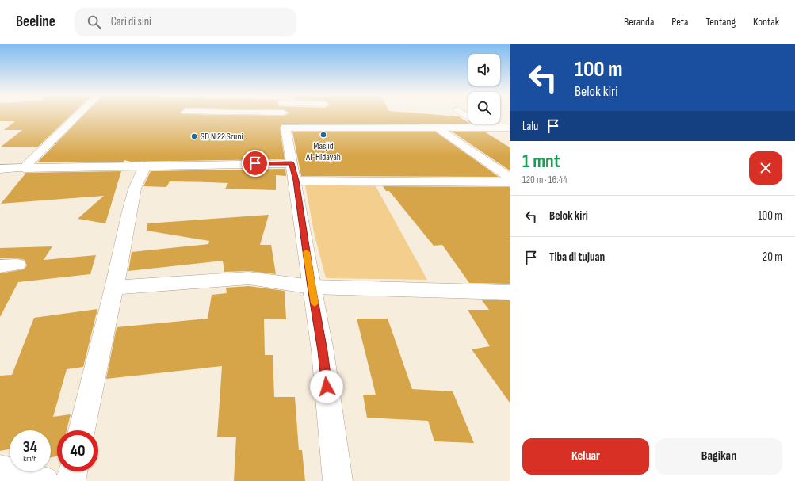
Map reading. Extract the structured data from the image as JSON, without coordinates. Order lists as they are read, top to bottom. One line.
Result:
{"places":["Masjid Al-Hidayah","SD N 22 Sruni"],"page":{"header":"Beeline","search":"Cari di sini","nav":["Beranda","Peta","Tentang","Kontak"],"turn":["100 m","Belok kiri"],"then":"Lalu","heading":["1 mnt","120 m · 16:44"],"list":[{"name":"Belok kiri","value":"100 m"},{"name":"Tiba di tujuan","value":"20 m"}],"speed":"34 km/h","limit":"40","buttons":["Keluar","Bagikan"]}}
